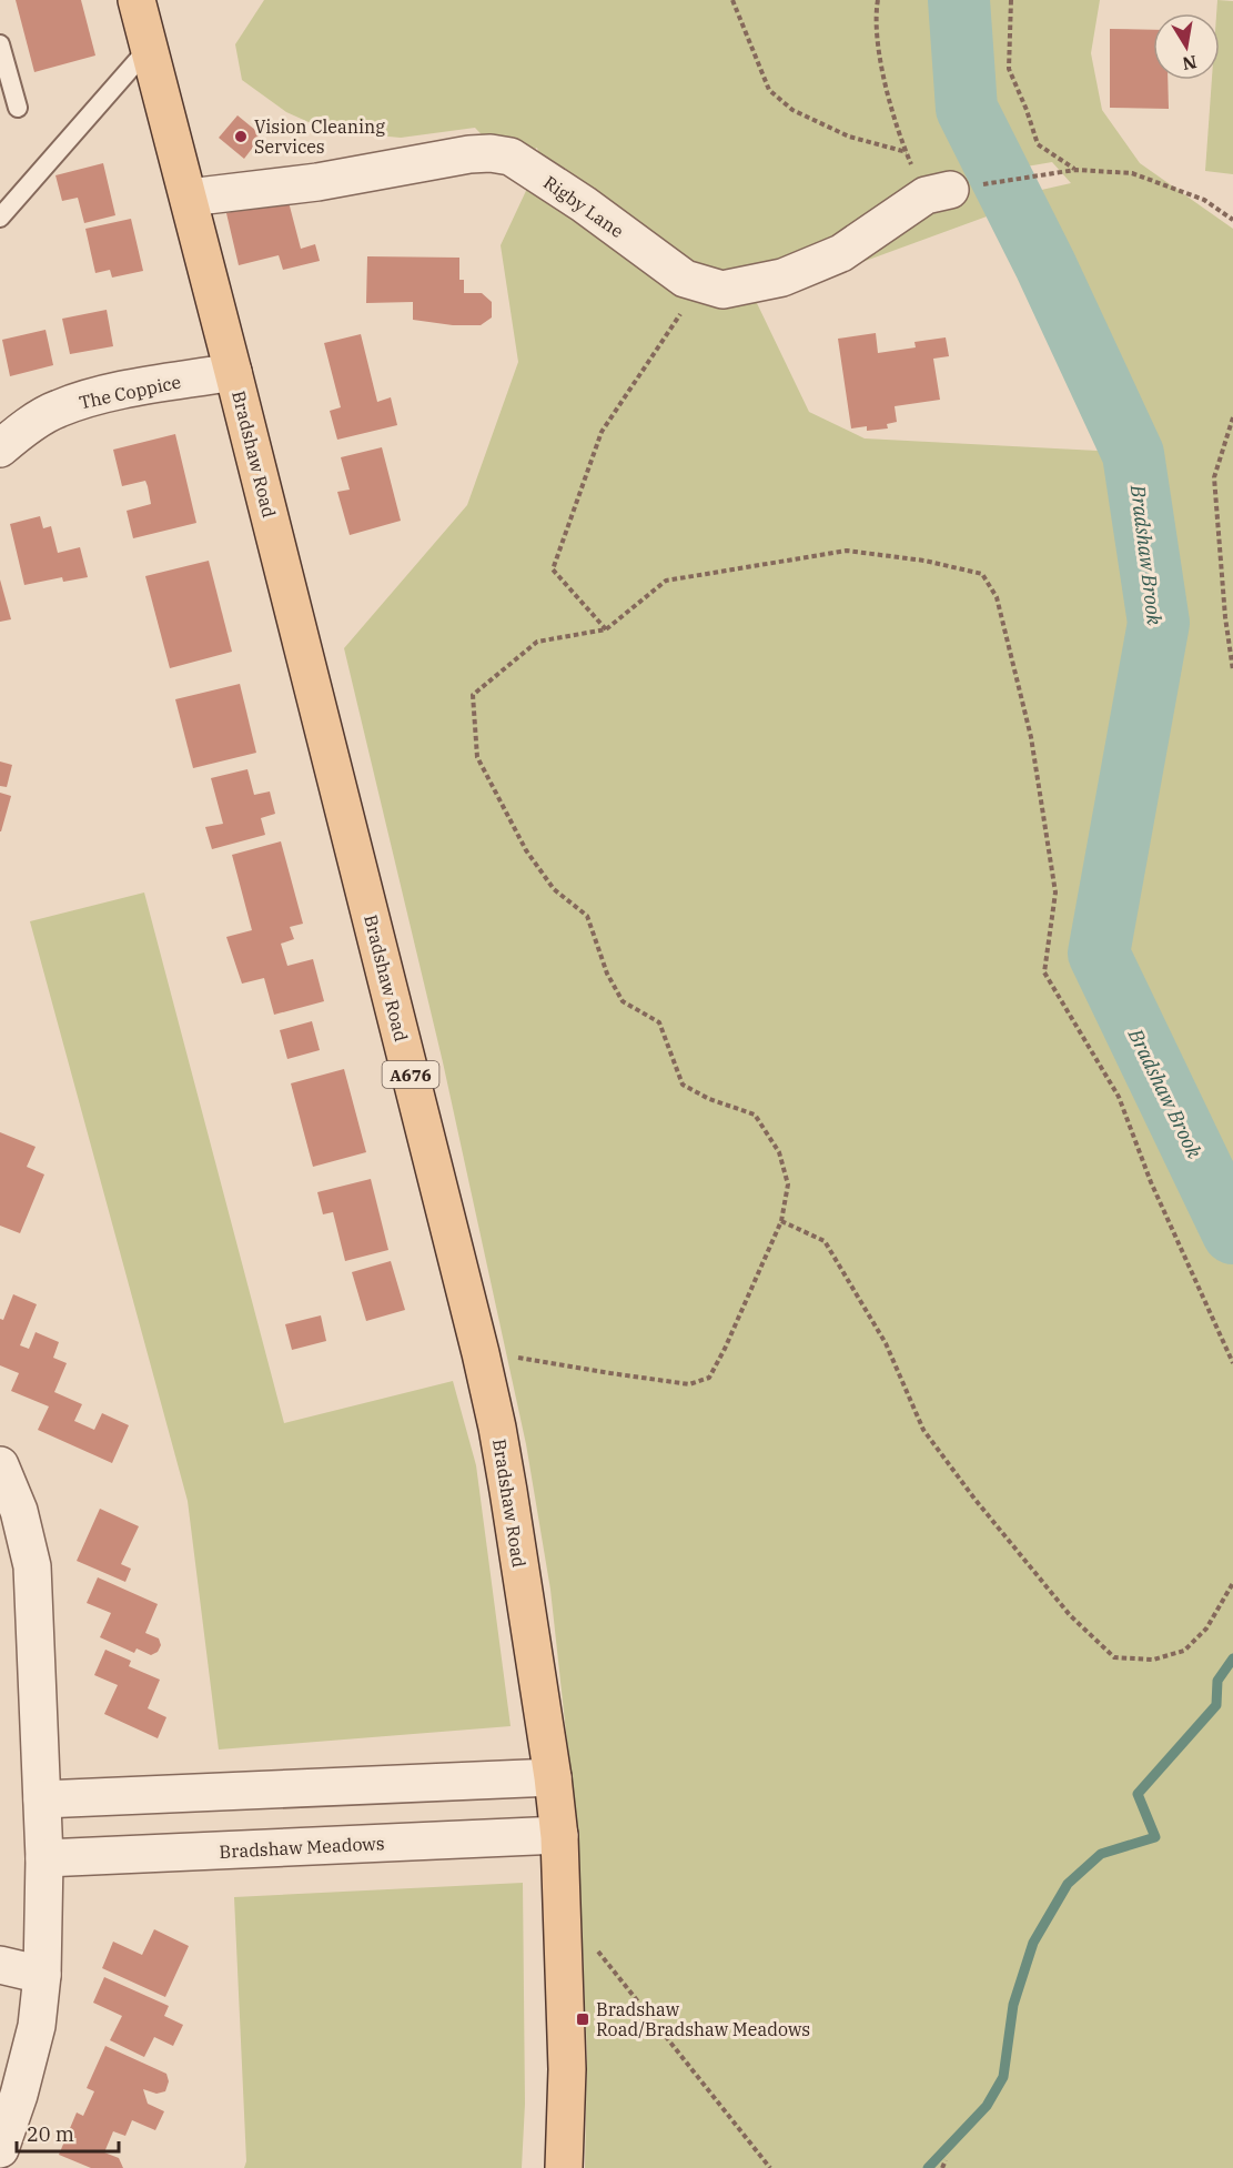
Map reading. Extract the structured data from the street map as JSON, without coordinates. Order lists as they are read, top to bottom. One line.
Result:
{"streets":{"main road":["Bradshaw Road","A676"],"street":["Rigby Lane","The Coppice","Bradshaw Meadows"]},"crossings":[["Rigby Lane","Bradshaw Road"],["The Coppice","Bradshaw Road"],["Bradshaw Road","Bradshaw Meadows"]],"water":["Bradshaw Brook"],"places":{"other":["Vision Cleaning Services"],"transit":["Bradshaw Road/Bradshaw Meadows"]},"scale_bar":"20 m","north":"bottom"}
